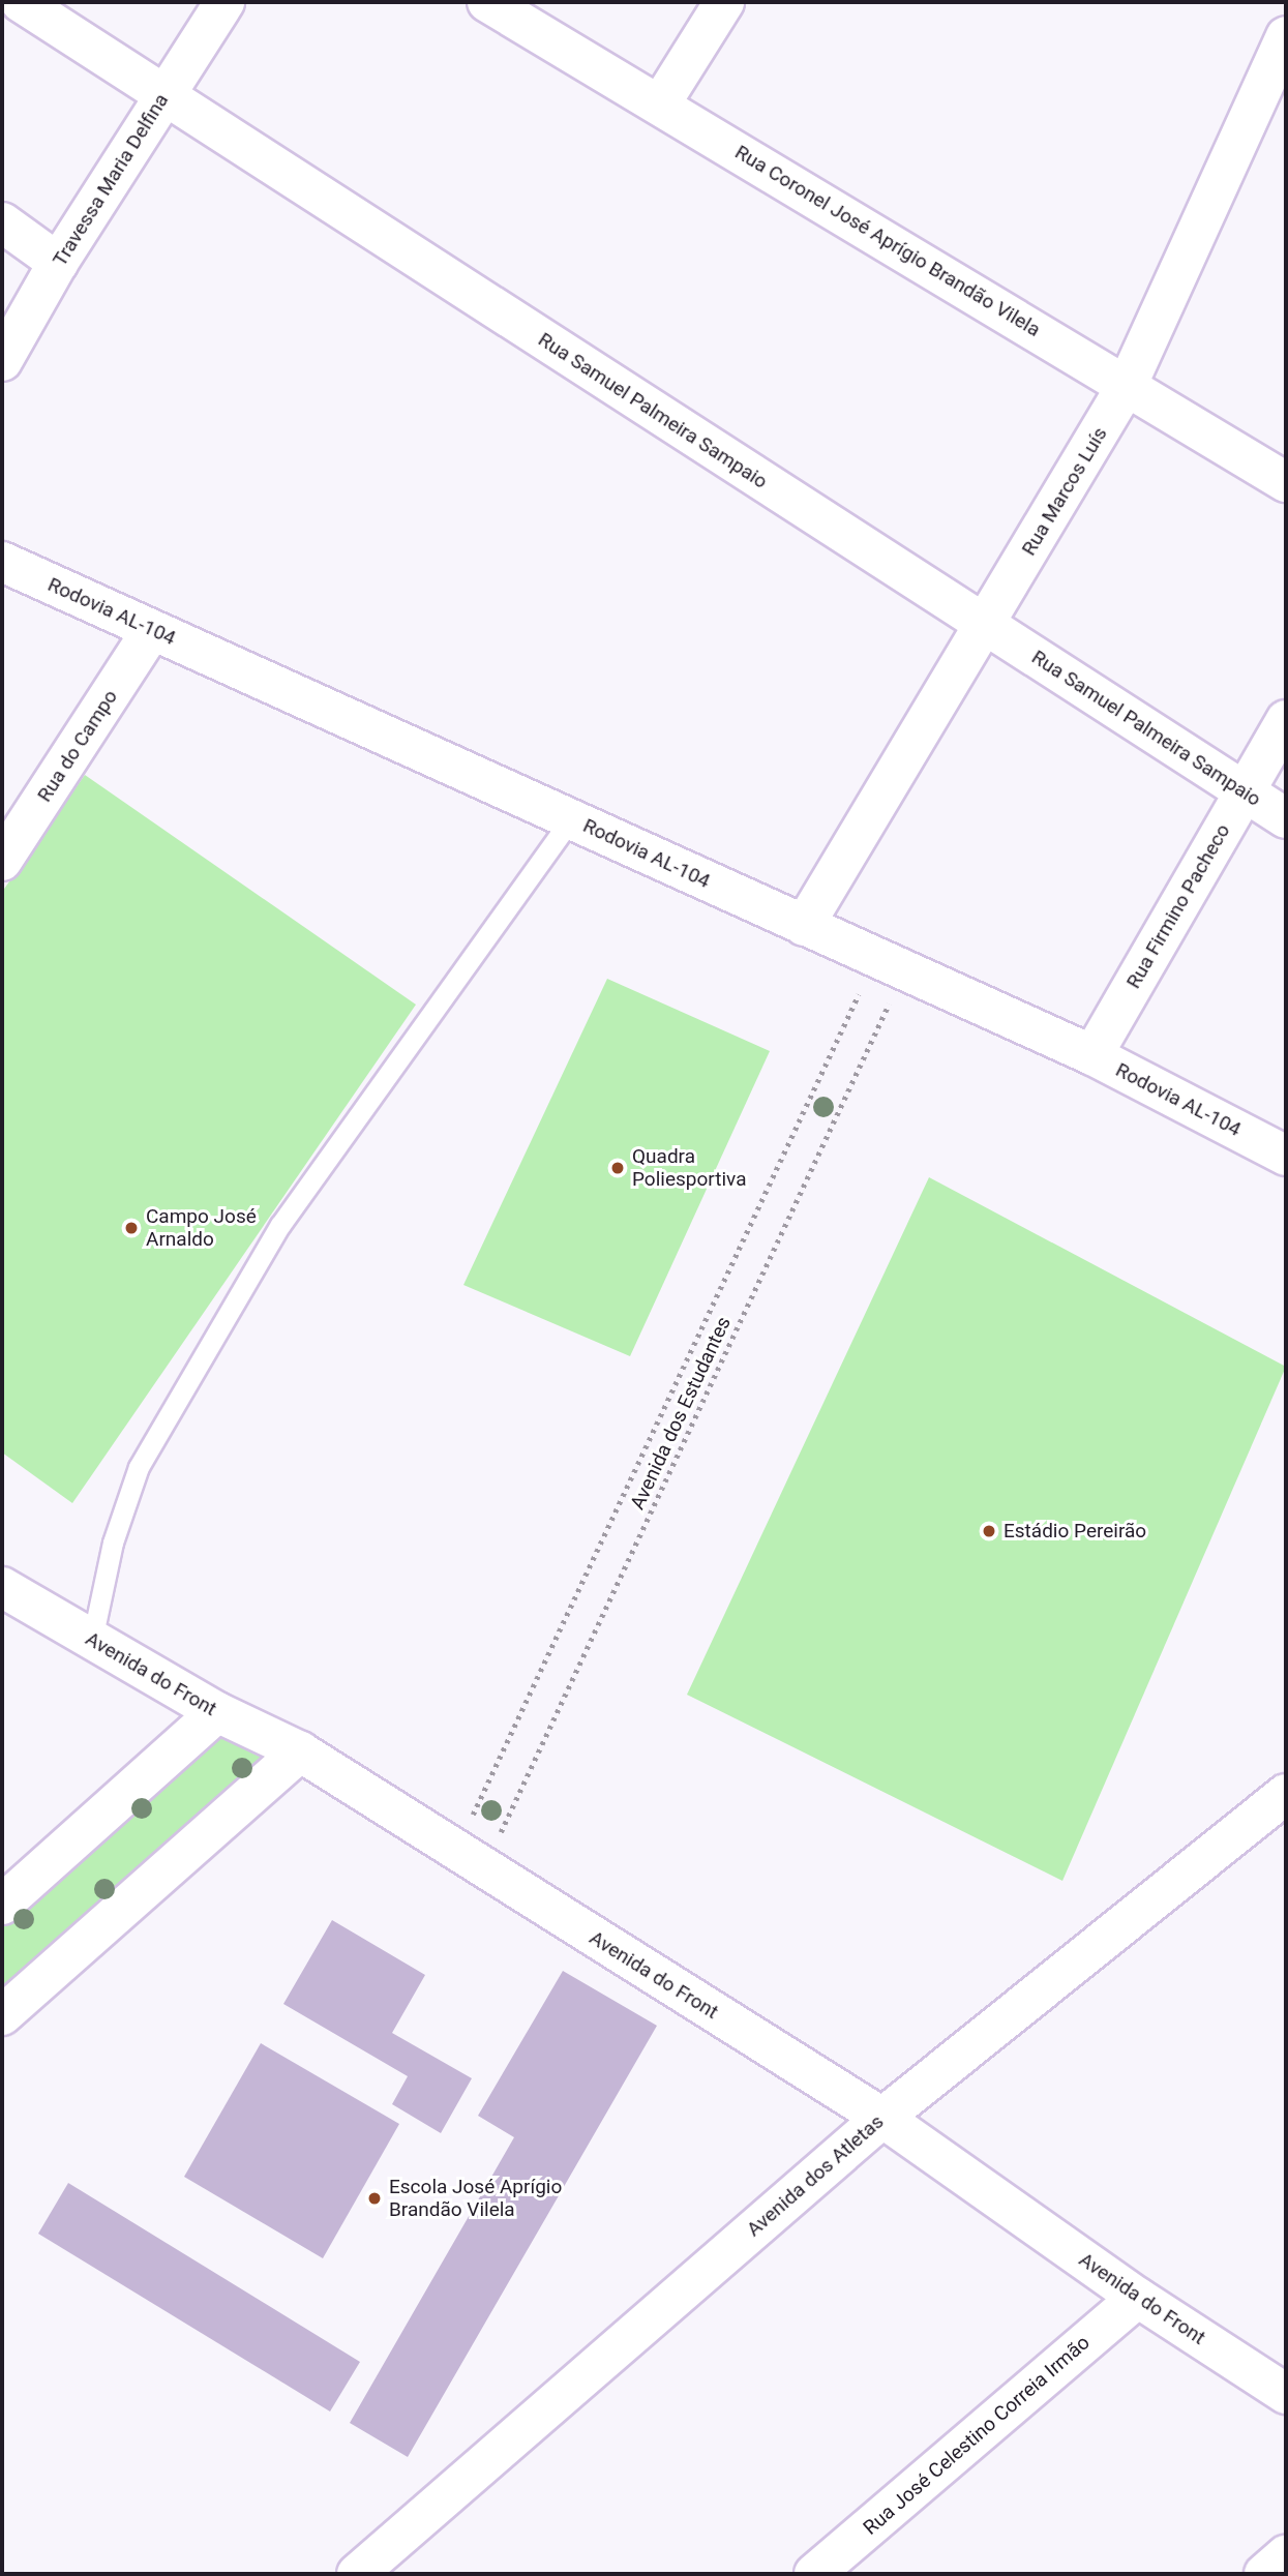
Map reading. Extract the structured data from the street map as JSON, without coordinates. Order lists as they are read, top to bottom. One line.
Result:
{"streets":{"street":["Travessa Maria Delfina","Rua Coronel José Aprígio Brandão Vilela","Rua Samuel Palmeira Sampaio","Rua Marcos Luís","Rodovia AL-104","Rua do Campo","Rua Firmino Pacheco","Avenida do Front","Avenida dos Atletas","Rua José Celestino Correia Irmão"],"path":["Avenida dos Estudantes"]},"crossings":[["Travessa Maria Delfina","Rua Samuel Palmeira Sampaio"],["Rua Coronel José Aprígio Brandão Vilela","Rua Marcos Luís"],["Rua Samuel Palmeira Sampaio","Rua Marcos Luís"],["Rua Samuel Palmeira Sampaio","Rua Firmino Pacheco"],["Rua Marcos Luís","Rodovia AL-104"],["Rodovia AL-104","Rua do Campo"],["Rodovia AL-104","Rua Firmino Pacheco"],["Rodovia AL-104","Avenida dos Estudantes"],["Avenida dos Estudantes","Avenida do Front"],["Avenida do Front","Avenida dos Atletas"],["Avenida do Front","Rua José Celestino Correia Irmão"]],"places":["Quadra Poliesportiva","Campo José Arnaldo","Estádio Pereirão","Escola José Aprígio Brandão Vilela"]}
